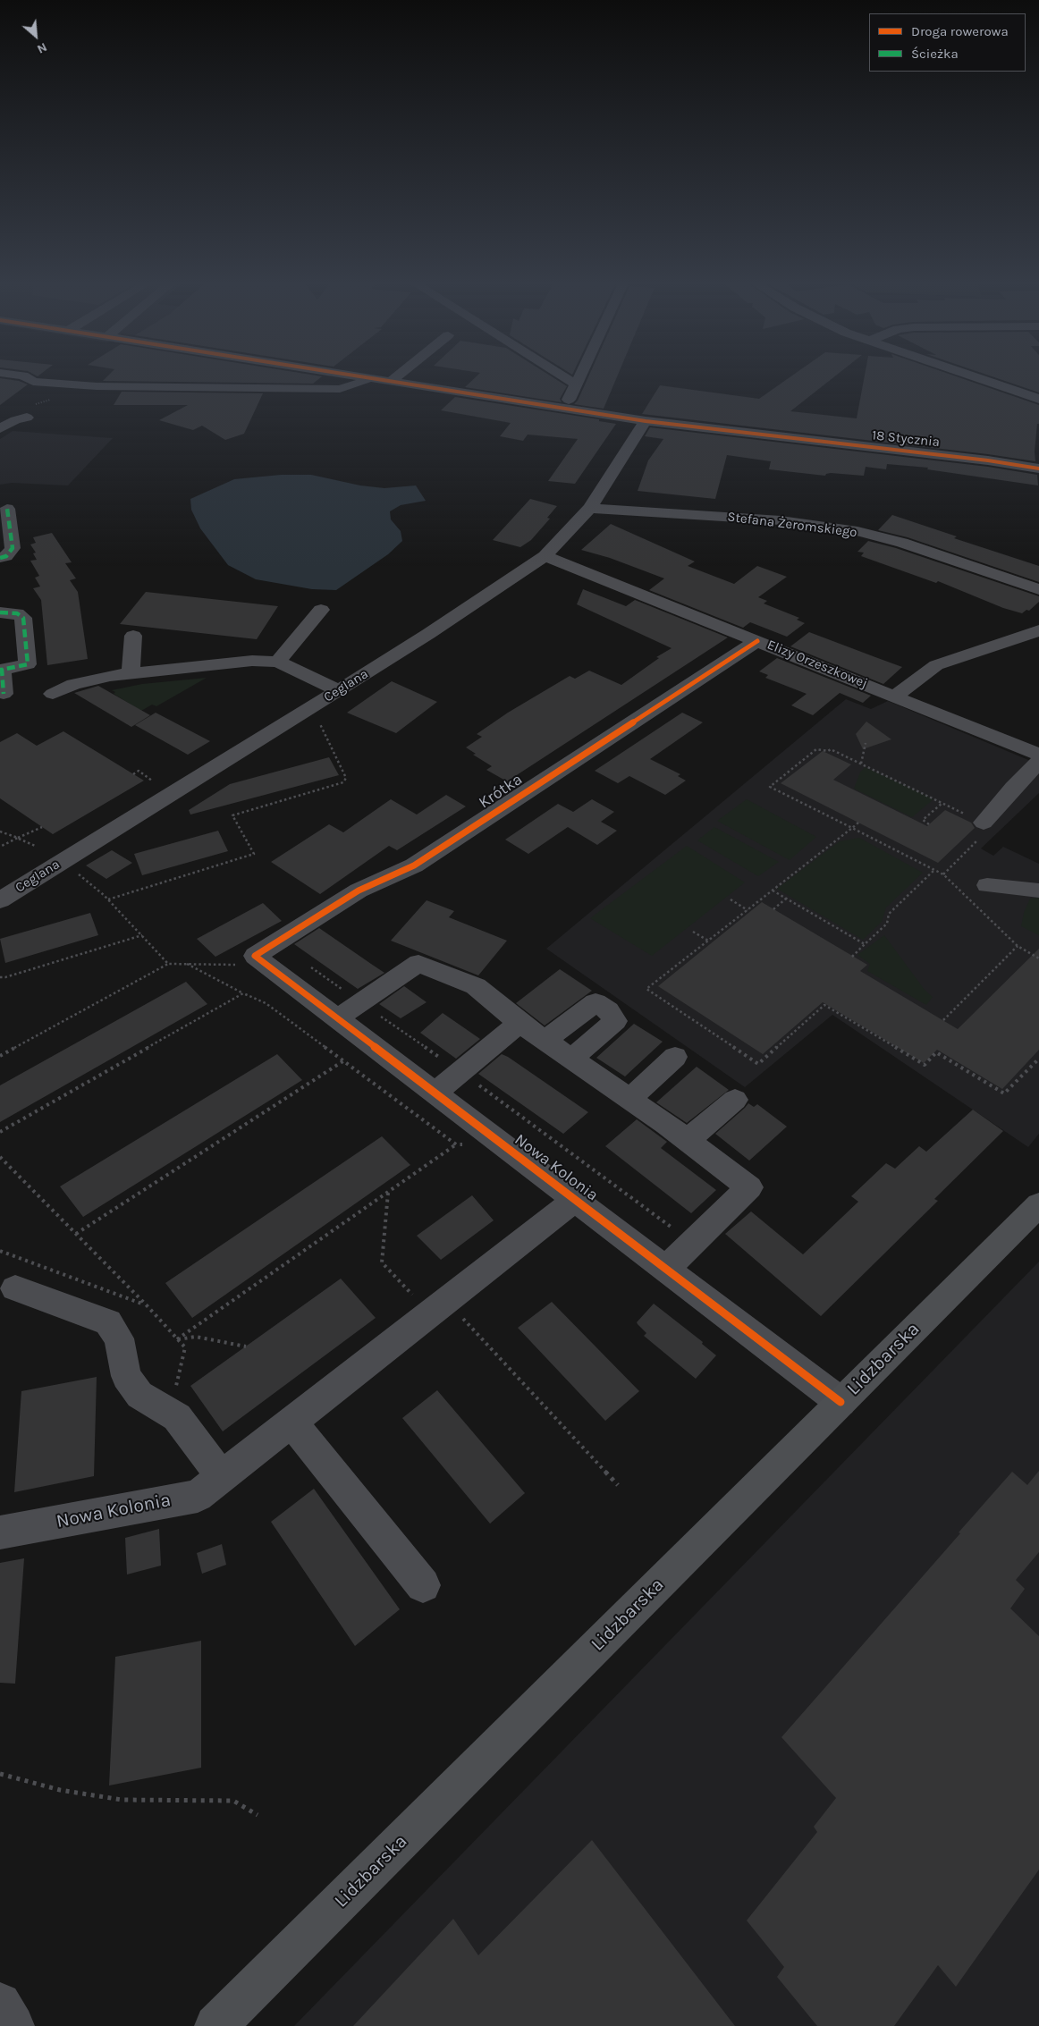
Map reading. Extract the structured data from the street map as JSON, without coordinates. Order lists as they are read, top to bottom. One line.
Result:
{"streets":{"main road":["Lidzbarska"],"street":["18 Stycznia","Stefana Żeromskiego","Elizy Orzeszkowej","Ceglana","Krótka","Nowa Kolonia"]},"crossings":[["18 Stycznia","Ceglana"],["Stefana Żeromskiego","Ceglana"],["Elizy Orzeszkowej","Ceglana"],["Elizy Orzeszkowej","Krótka"],["Krótka","Nowa Kolonia"],["Nowa Kolonia","Lidzbarska"]],"legend":["Droga rowerowa","Ścieżka"],"north":"bottom right"}
